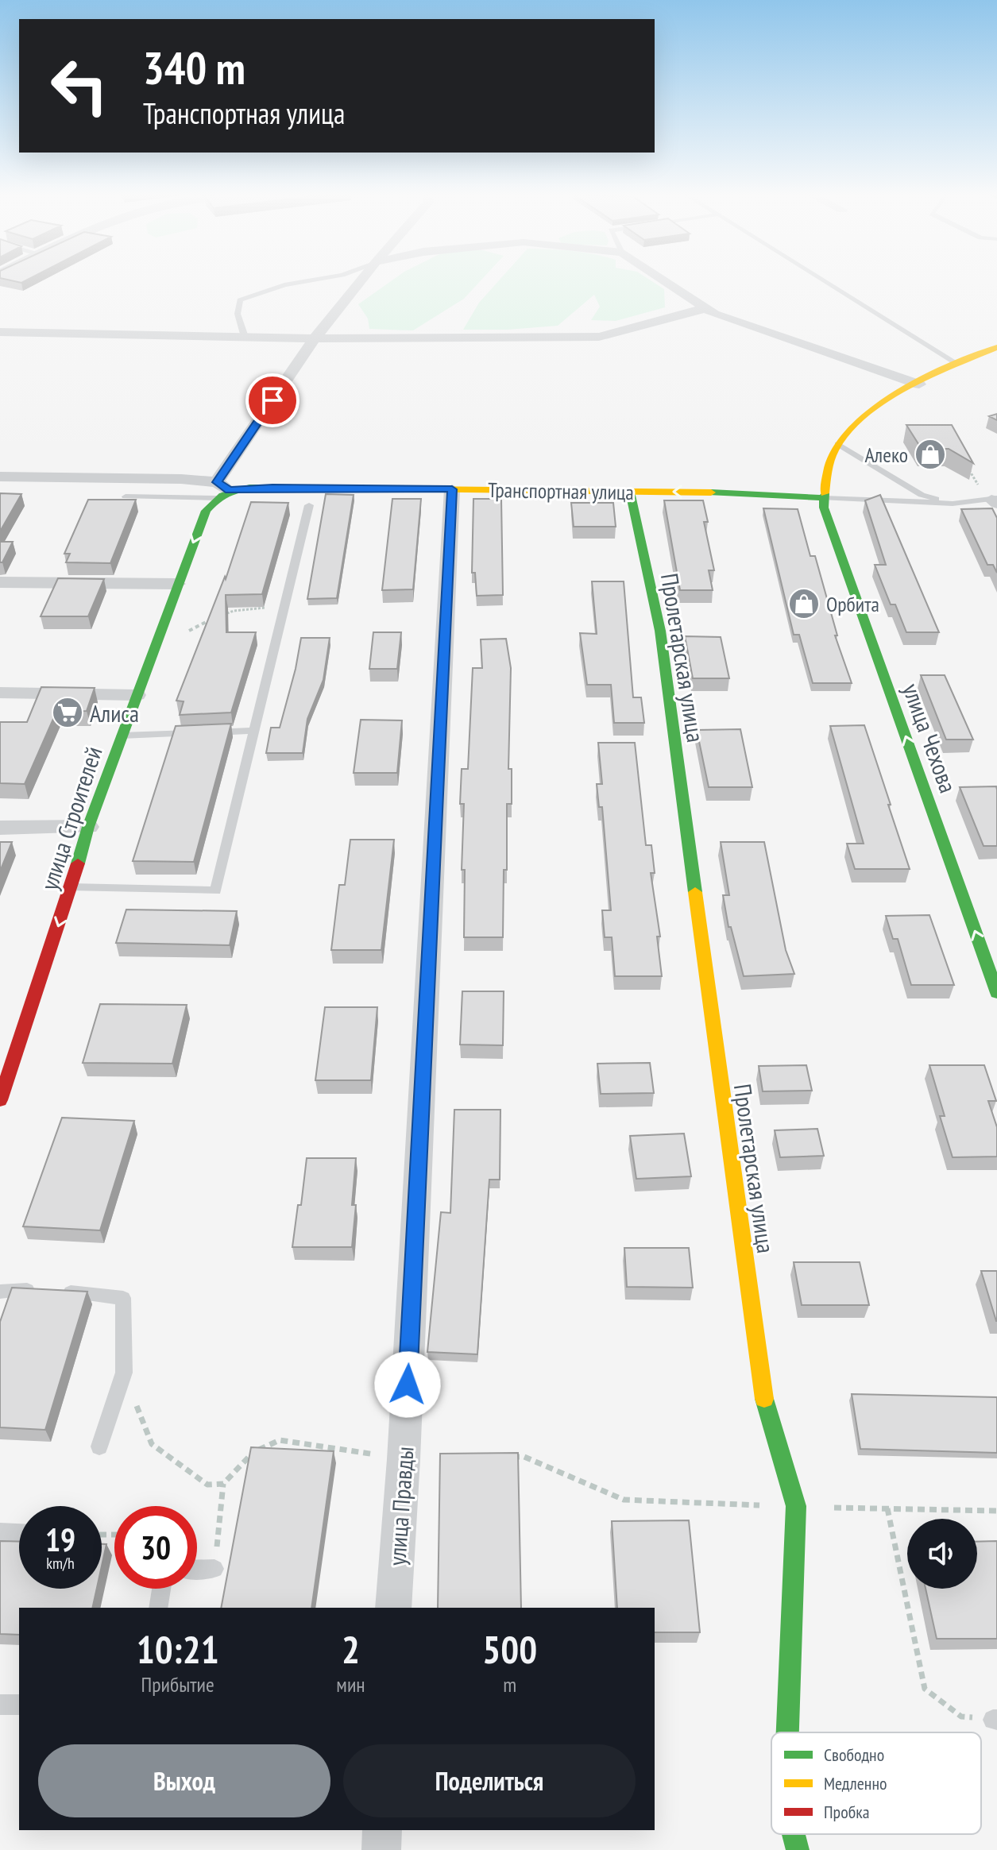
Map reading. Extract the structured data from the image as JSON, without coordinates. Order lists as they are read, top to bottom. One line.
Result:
{"streets":{"street":["Транспортная улица","Пролетарская улица","улица Чехова","улица Строителей","улица Правды"]},"crossings":[["Транспортная улица","Пролетарская улица"],["Транспортная улица","улица Строителей"],["Транспортная улица","улица Правды"]],"one_way":["улица Чехова","улица Строителей"],"places":{"shop":["Алеко","Орбита"],"supermarket":["Алиса"]},"legend":["Свободно","Медленно","Пробка"],"page":{"turn":["340 m","Транспортная улица"],"speed":"19 km/h","limit":"30","eta":["10:21","Прибытие","2","мин","500","m"],"buttons":["Выход","Поделиться"]}}
